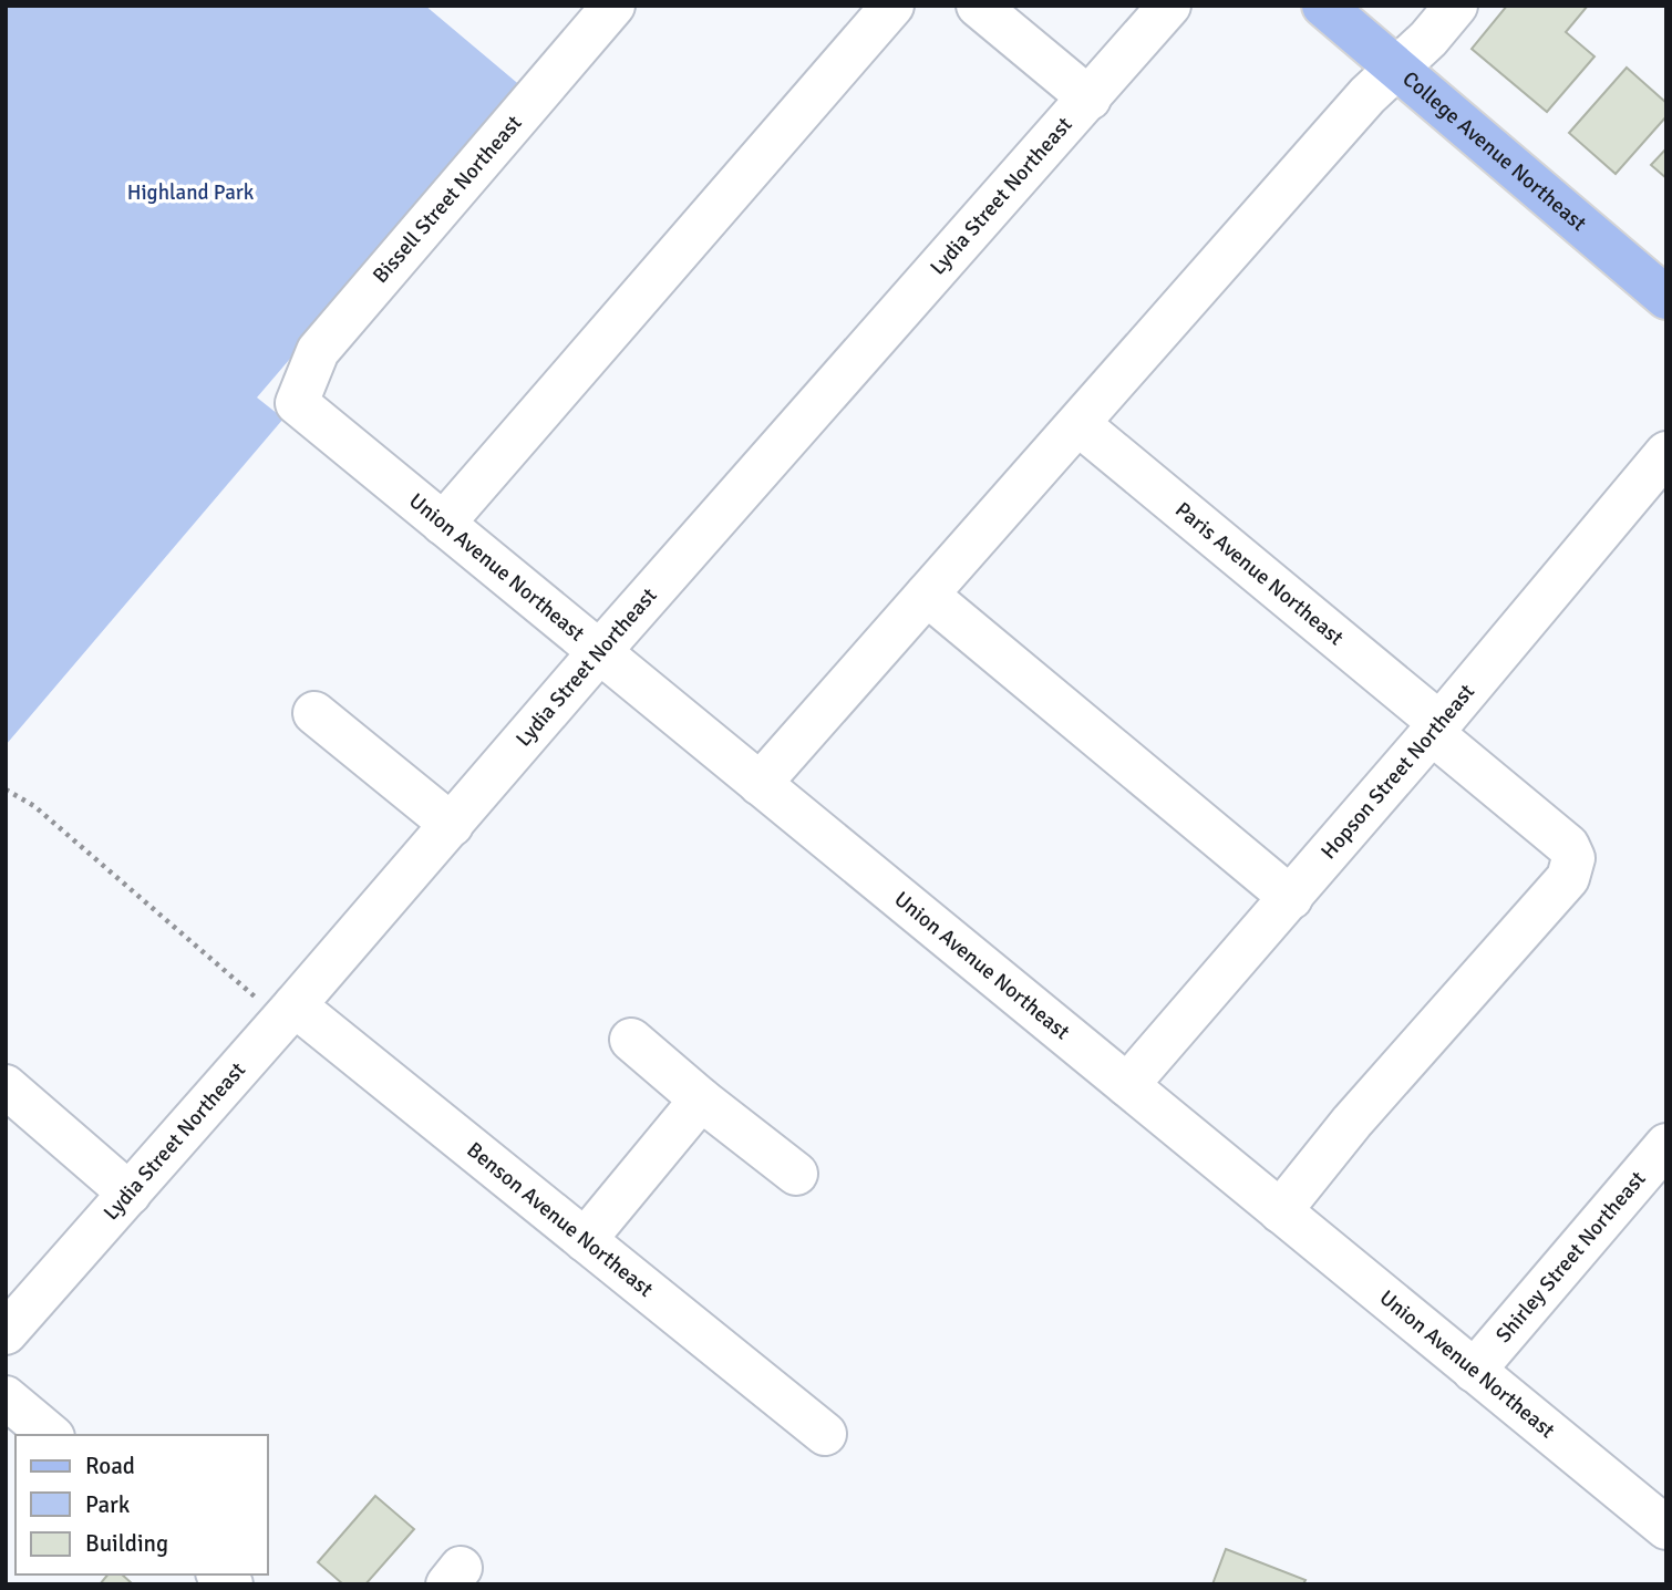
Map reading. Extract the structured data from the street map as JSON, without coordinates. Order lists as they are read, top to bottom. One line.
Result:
{"streets":{"main road":["College Avenue Northeast"],"street":["Lydia Street Northeast","Bissell Street Northeast","Union Avenue Northeast","Paris Avenue Northeast","Hopson Street Northeast","Benson Avenue Northeast","Shirley Street Northeast"]},"crossings":[["Lydia Street Northeast","Union Avenue Northeast"],["Lydia Street Northeast","Benson Avenue Northeast"],["Bissell Street Northeast","Union Avenue Northeast"],["Union Avenue Northeast","Paris Avenue Northeast"],["Union Avenue Northeast","Hopson Street Northeast"],["Union Avenue Northeast","Shirley Street Northeast"],["Paris Avenue Northeast","Hopson Street Northeast"]],"parks":["Highland Park"],"legend":["Road","Park","Building"]}
